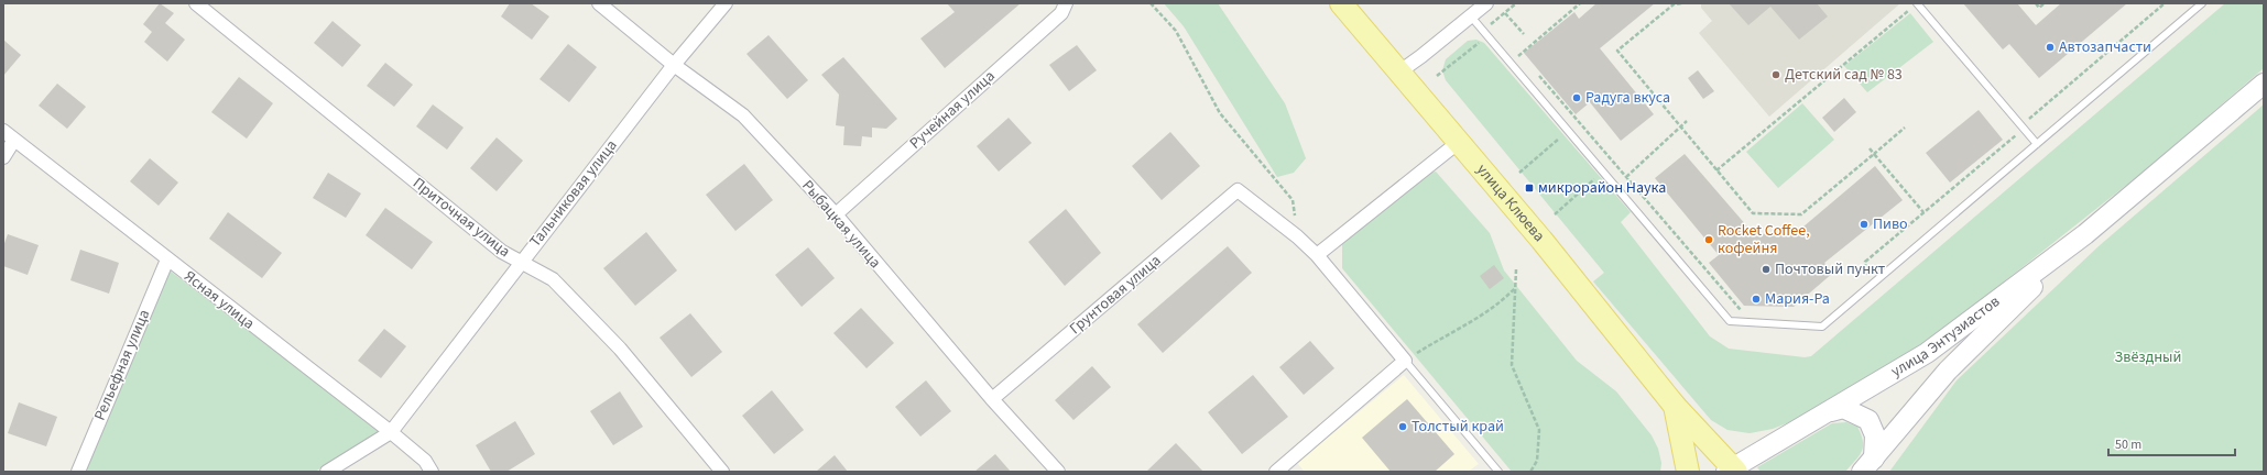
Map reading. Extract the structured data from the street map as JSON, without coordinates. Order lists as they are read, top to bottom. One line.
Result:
{"streets":{"main road":["улица Клюева","улица Энтузиастов"],"street":["Ручейная улица","Тальниковая улица","Приточная улица","Рыбацкая улица","Грунтовая улица","Ясная улица","Рельефная улица"]},"crossings":[["Ручейная улица","Рыбацкая улица"],["Тальниковая улица","Приточная улица"],["Тальниковая улица","Рыбацкая улица"],["Тальниковая улица","Ясная улица"],["улица Клюева","улица Энтузиастов"],["Рыбацкая улица","Грунтовая улица"],["Ясная улица","Рельефная улица"]],"parks":["Звёздный"],"places":{"other":["Автозапчасти","Детский сад № 83","Радуга вкуса","Пиво","Rocket Coffee, кофейня","Почтовый пункт","Мария-Ра","Толстый край"],"transit":["микрорайон Наука"]},"scale_bar":"50 m"}
